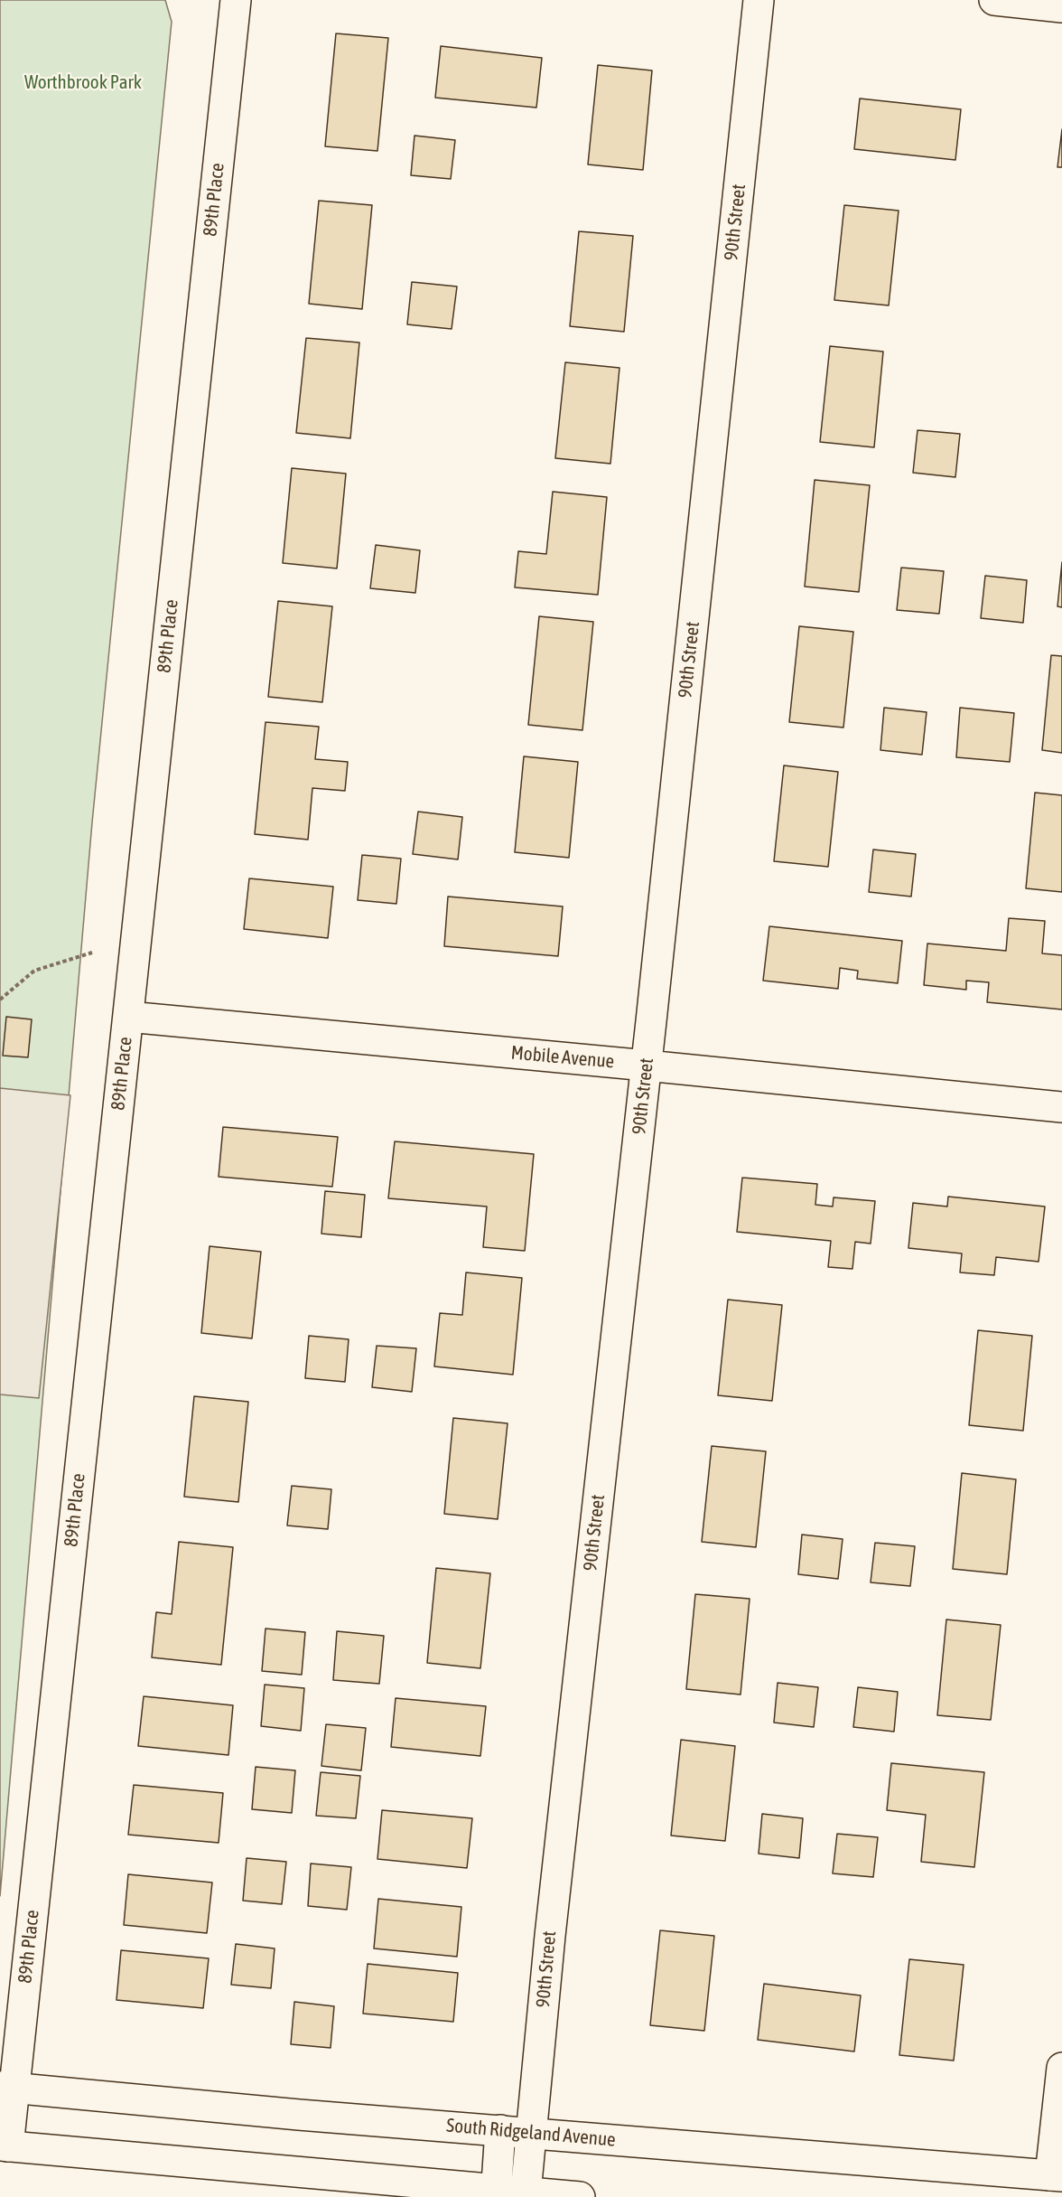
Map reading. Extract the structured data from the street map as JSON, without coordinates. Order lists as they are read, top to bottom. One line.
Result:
{"streets":{"street":["89th Place","90th Street","Mobile Avenue","South Ridgeland Avenue"]},"crossings":[["89th Place","Mobile Avenue"],["89th Place","South Ridgeland Avenue"],["90th Street","Mobile Avenue"],["90th Street","South Ridgeland Avenue"]],"parks":["Worthbrook Park"]}
